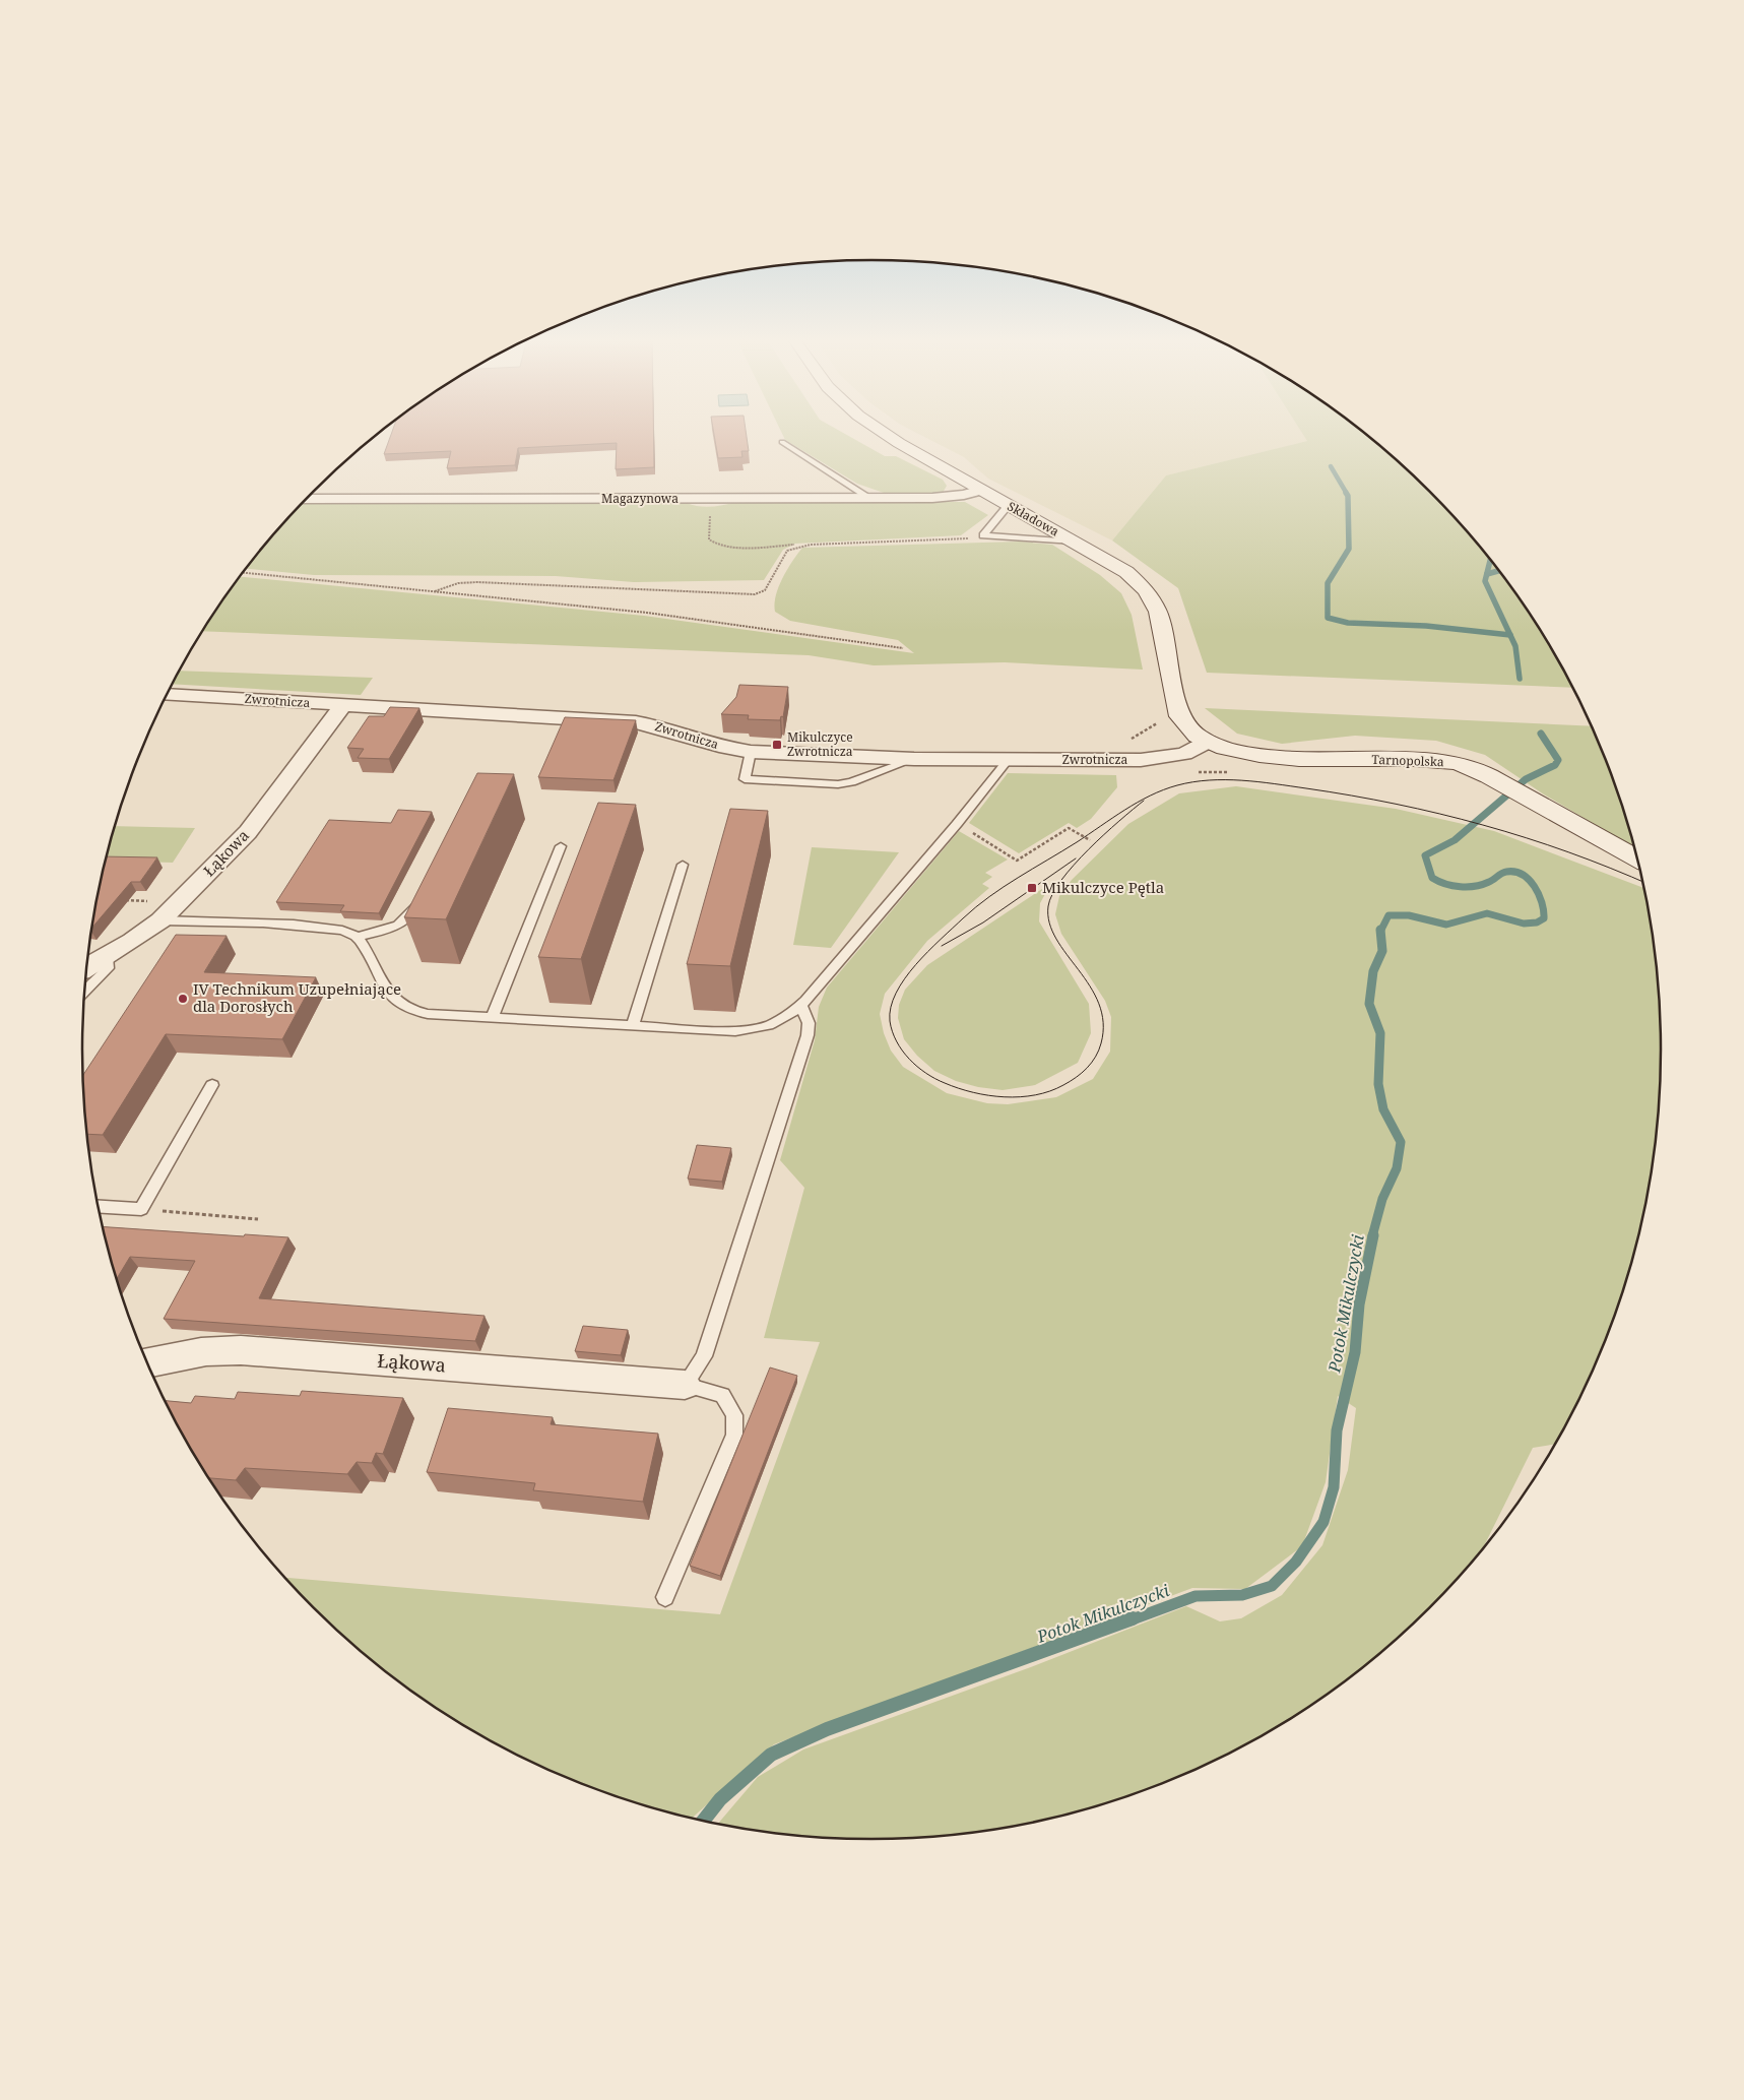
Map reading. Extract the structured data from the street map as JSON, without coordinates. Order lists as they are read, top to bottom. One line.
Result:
{"streets":{"main road":["Składowa","Tarnopolska"],"street":["Magazynowa","Zwrotnicza","Łąkowa"]},"crossings":[["Magazynowa","Składowa"],["Składowa","Zwrotnicza"],["Składowa","Tarnopolska"],["Zwrotnicza","Tarnopolska"],["Zwrotnicza","Łąkowa"]],"water":["Potok Mikulczycki"],"places":{"transit":["Mikulczyce Zwrotnicza","Mikulczyce Pętla"],"other":["IV Technikum Uzupełniające dla Dorosłych"]}}
